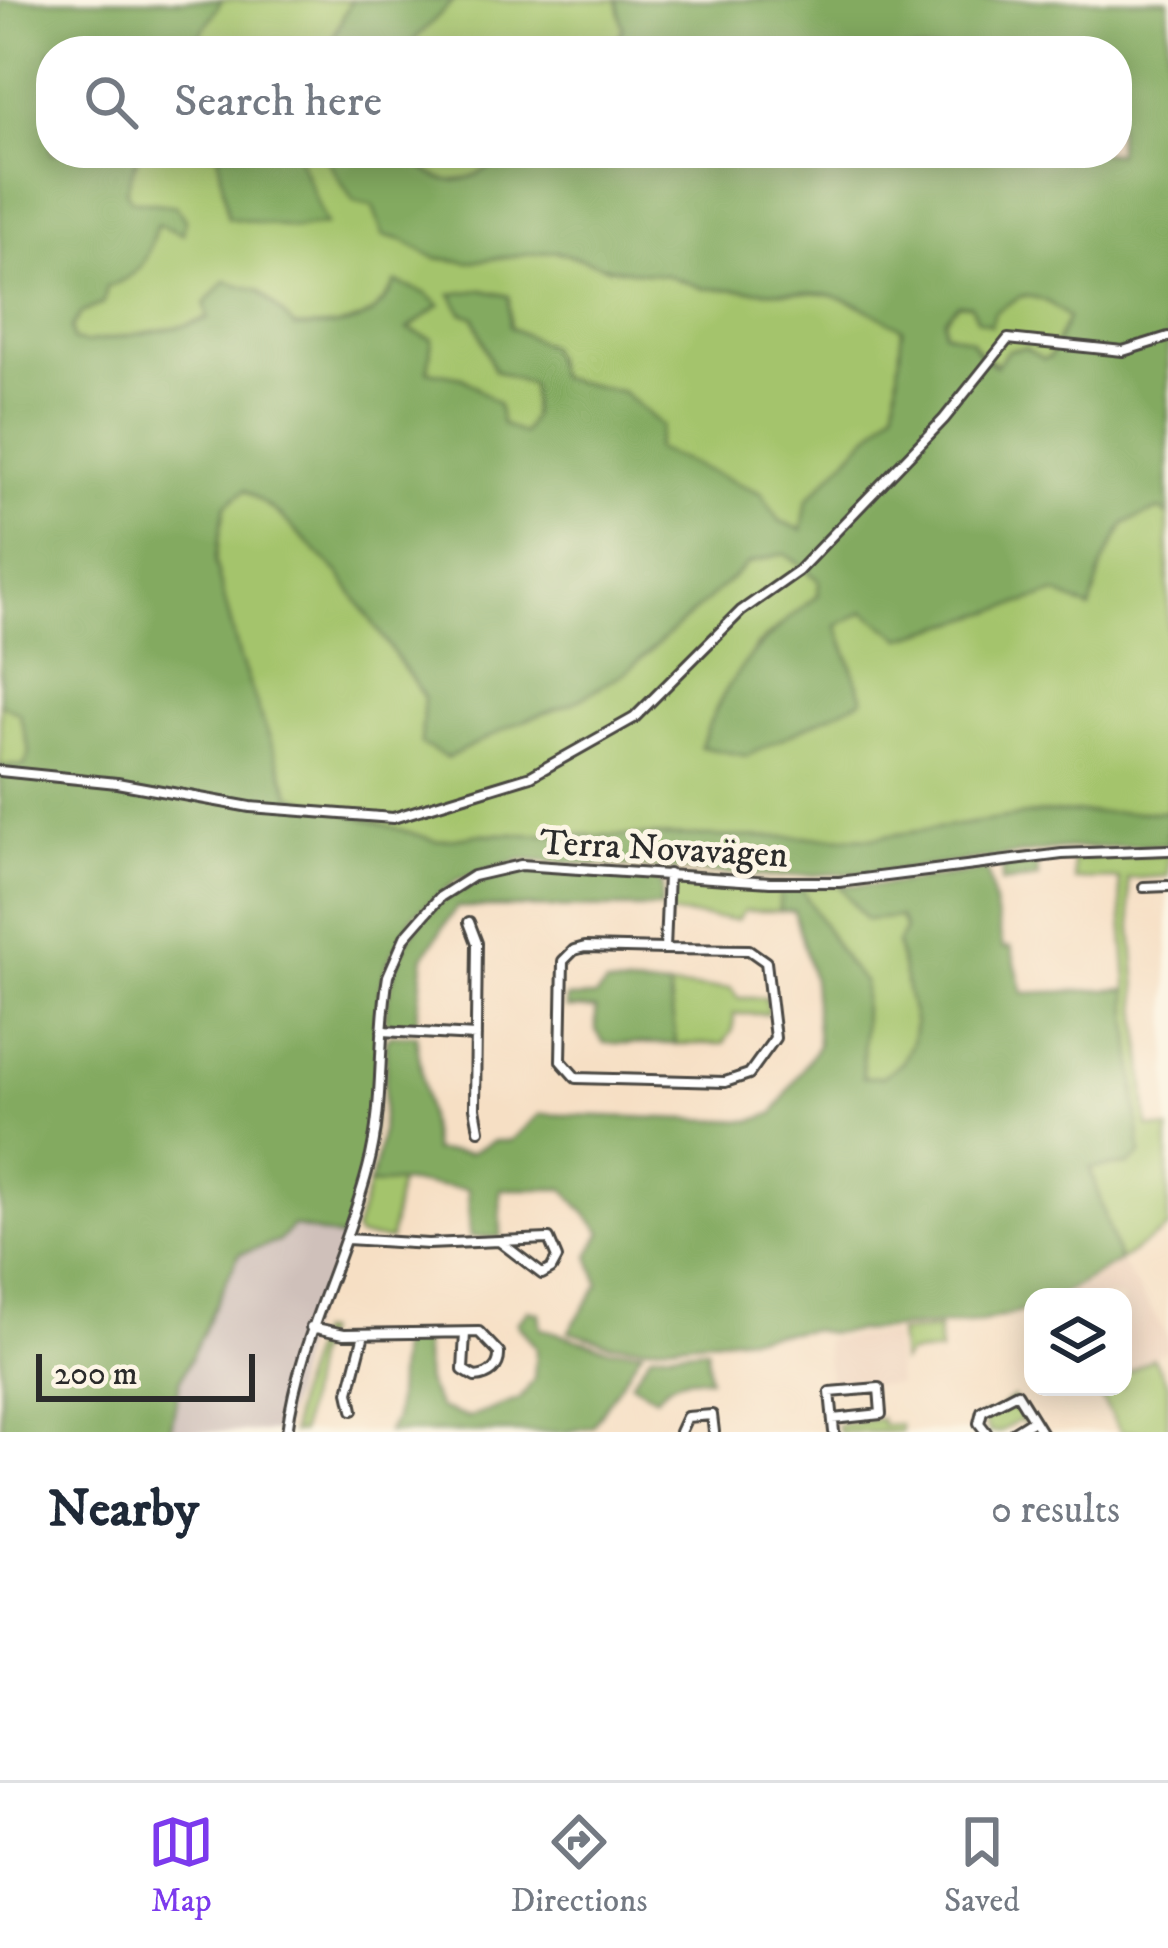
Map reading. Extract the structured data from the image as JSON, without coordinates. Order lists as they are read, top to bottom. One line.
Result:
{"streets":{"street":["Terra Novavägen"]},"scale_bar":"200 m","page":{"search":"Search here","scale":"200 m","heading":["Nearby","0 results"],"nav":["Map","Directions","Saved"]}}
